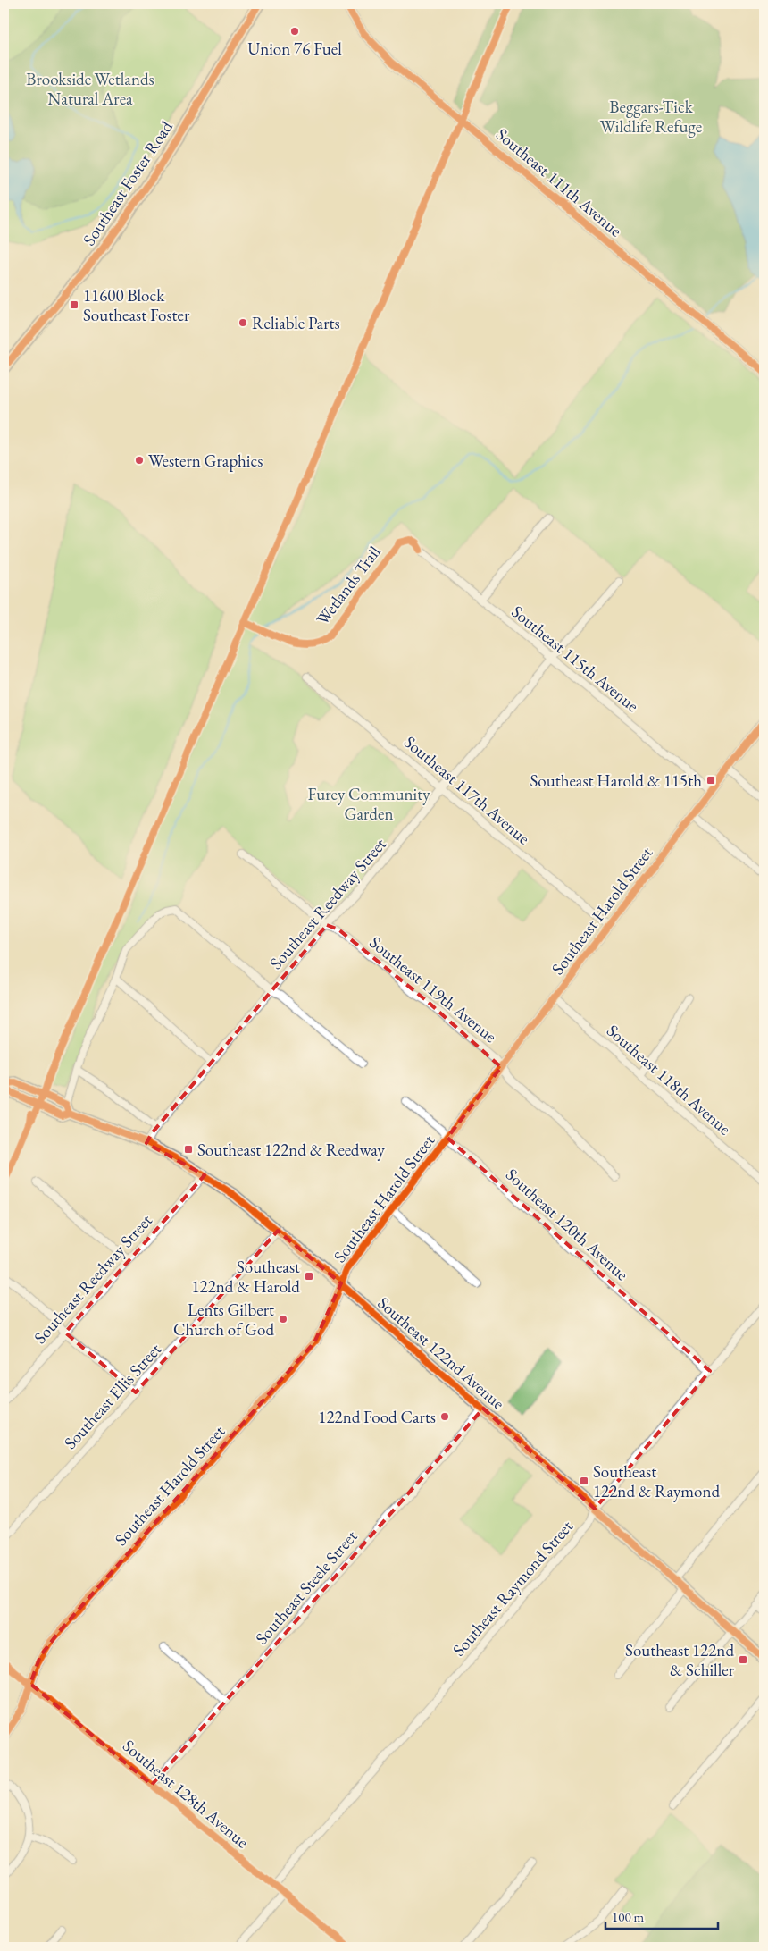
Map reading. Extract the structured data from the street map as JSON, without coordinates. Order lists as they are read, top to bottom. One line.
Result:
{"streets":{"main road":["Southeast Foster Road","Southeast 122nd Avenue"],"street":["Southeast 111th Avenue","Southeast 115th Avenue","Southeast 117th Avenue","Southeast Reedway Street","Southeast Harold Street","Southeast 119th Avenue","Southeast 118th Avenue","Southeast 120th Avenue","Southeast Ellis Street","Southeast Steele Street","Southeast Raymond Street","Southeast 128th Avenue"],"cycle path":["Wetlands Trail"]},"crossings":[["Southeast 115th Avenue","Southeast Reedway Street"],["Southeast 115th Avenue","Southeast Harold Street"],["Southeast 117th Avenue","Southeast Reedway Street"],["Southeast 117th Avenue","Southeast Harold Street"],["Southeast Reedway Street","Southeast 119th Avenue"],["Southeast Reedway Street","Southeast 122nd Avenue"],["Southeast Harold Street","Southeast 119th Avenue"],["Southeast Harold Street","Southeast 118th Avenue"],["Southeast Harold Street","Southeast 120th Avenue"],["Southeast Harold Street","Southeast 122nd Avenue"],["Southeast Harold Street","Southeast 128th Avenue"],["Southeast 120th Avenue","Southeast Raymond Street"],["Southeast 122nd Avenue","Southeast Ellis Street"],["Southeast 122nd Avenue","Southeast Steele Street"],["Southeast 122nd Avenue","Southeast Raymond Street"],["Southeast Steele Street","Southeast 128th Avenue"],["Southeast Raymond Street","Southeast 128th Avenue"]],"parks":["Brookside Wetlands Natural Area","Beggars-Tick Wildlife Refuge","Furey Community Garden"],"places":{"other":["Union 76 Fuel","Reliable Parts","Western Graphics","Lents Gilbert Church of God","122nd Food Carts"],"transit":["11600 Block Southeast Foster","Southeast Harold & 115th","Southeast 122nd & Reedway","Southeast 122nd & Harold","Southeast 122nd & Raymond","Southeast 122nd & Schiller"]},"scale_bar":"100 m"}
